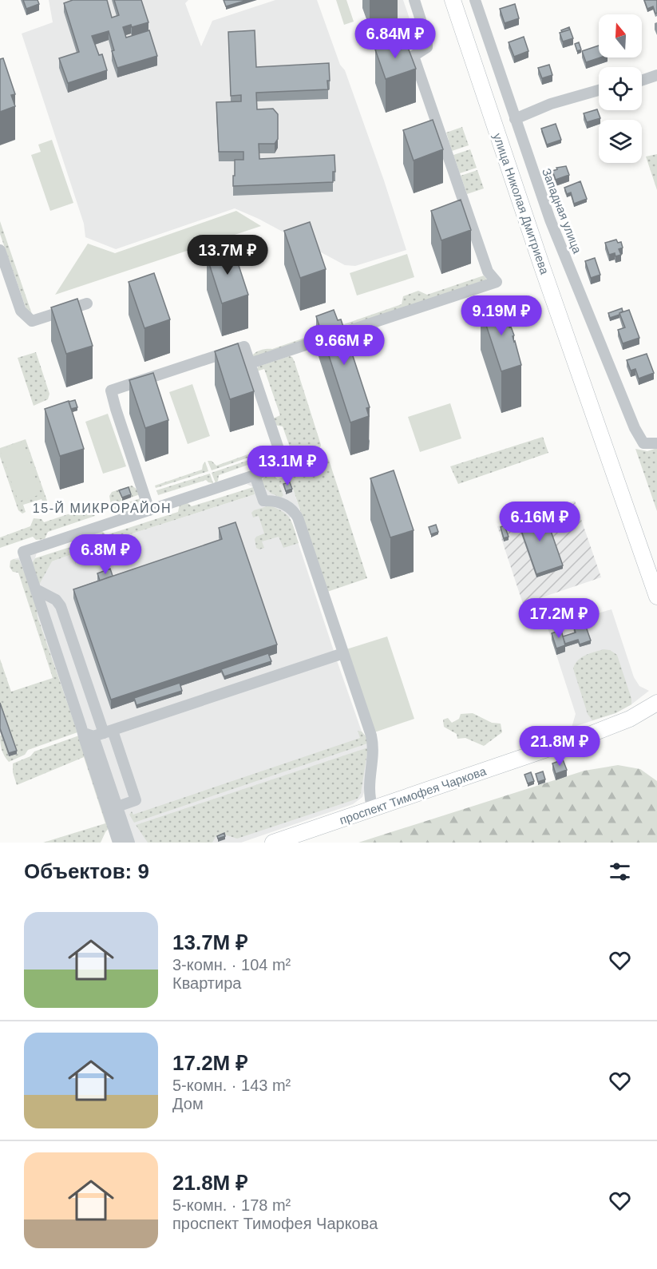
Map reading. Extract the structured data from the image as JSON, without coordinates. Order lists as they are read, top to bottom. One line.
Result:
{"streets":{"main road":["улица Николая Дмитриева","проспект Тимофея Чаркова"],"street":["Западная улица"]},"districts":["15-Й МИКРОРАЙОН"],"north":"top","page":{"price":["6.84M ₽","13.7M ₽","9.19M ₽","9.66M ₽","13.1M ₽","6.16M ₽","6.8M ₽","17.2M ₽","21.8M ₽"],"heading":"Объектов: 9","list":[{"name":"13.7M ₽","note":"3-комн. · 104 m² · Квартира"},{"name":"17.2M ₽","note":"5-комн. · 143 m² · Дом"},{"name":"21.8M ₽","note":"5-комн. · 178 m² · проспект Тимофея Чаркова"}]}}
